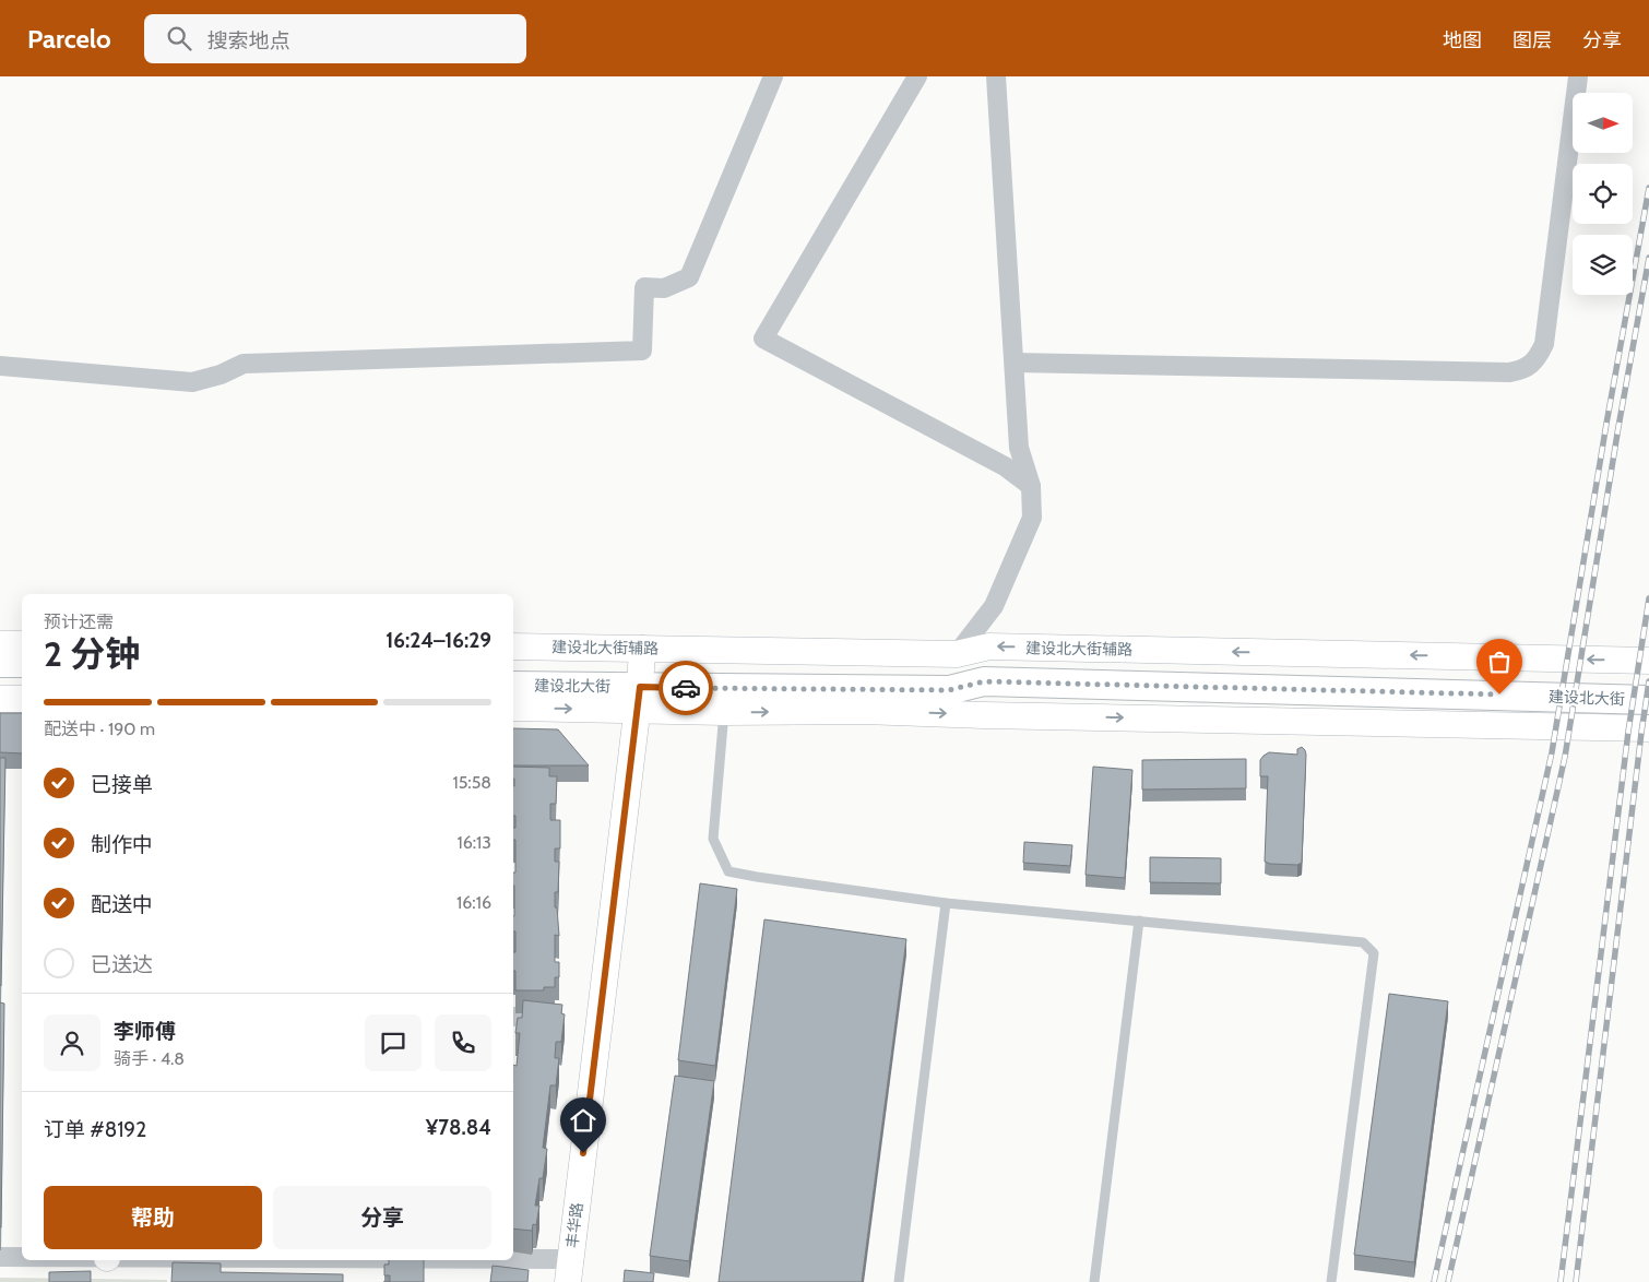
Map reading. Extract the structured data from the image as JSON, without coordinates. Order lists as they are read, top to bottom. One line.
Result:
{"streets":{"main road":["建设北大街"],"street":["建设北大街辅路","丰华路"]},"crossings":[["建设北大街辅路","建设北大街"],["建设北大街辅路","丰华路"],["建设北大街","丰华路"]],"north":"right","page":{"header":"Parcelo","search":"搜索地点","nav":["地图","图层","分享"],"heading":["2 分钟","预计还需","16:24–16:29"],"panel":["李师傅","骑手 · 4.8","订单 #8192","¥78.84"],"bar":"配送中 · 190 m","list":[["已接单","15:58"],["制作中","16:13"],["配送中","16:16"],"已送达"],"buttons":["帮助","分享"]}}
